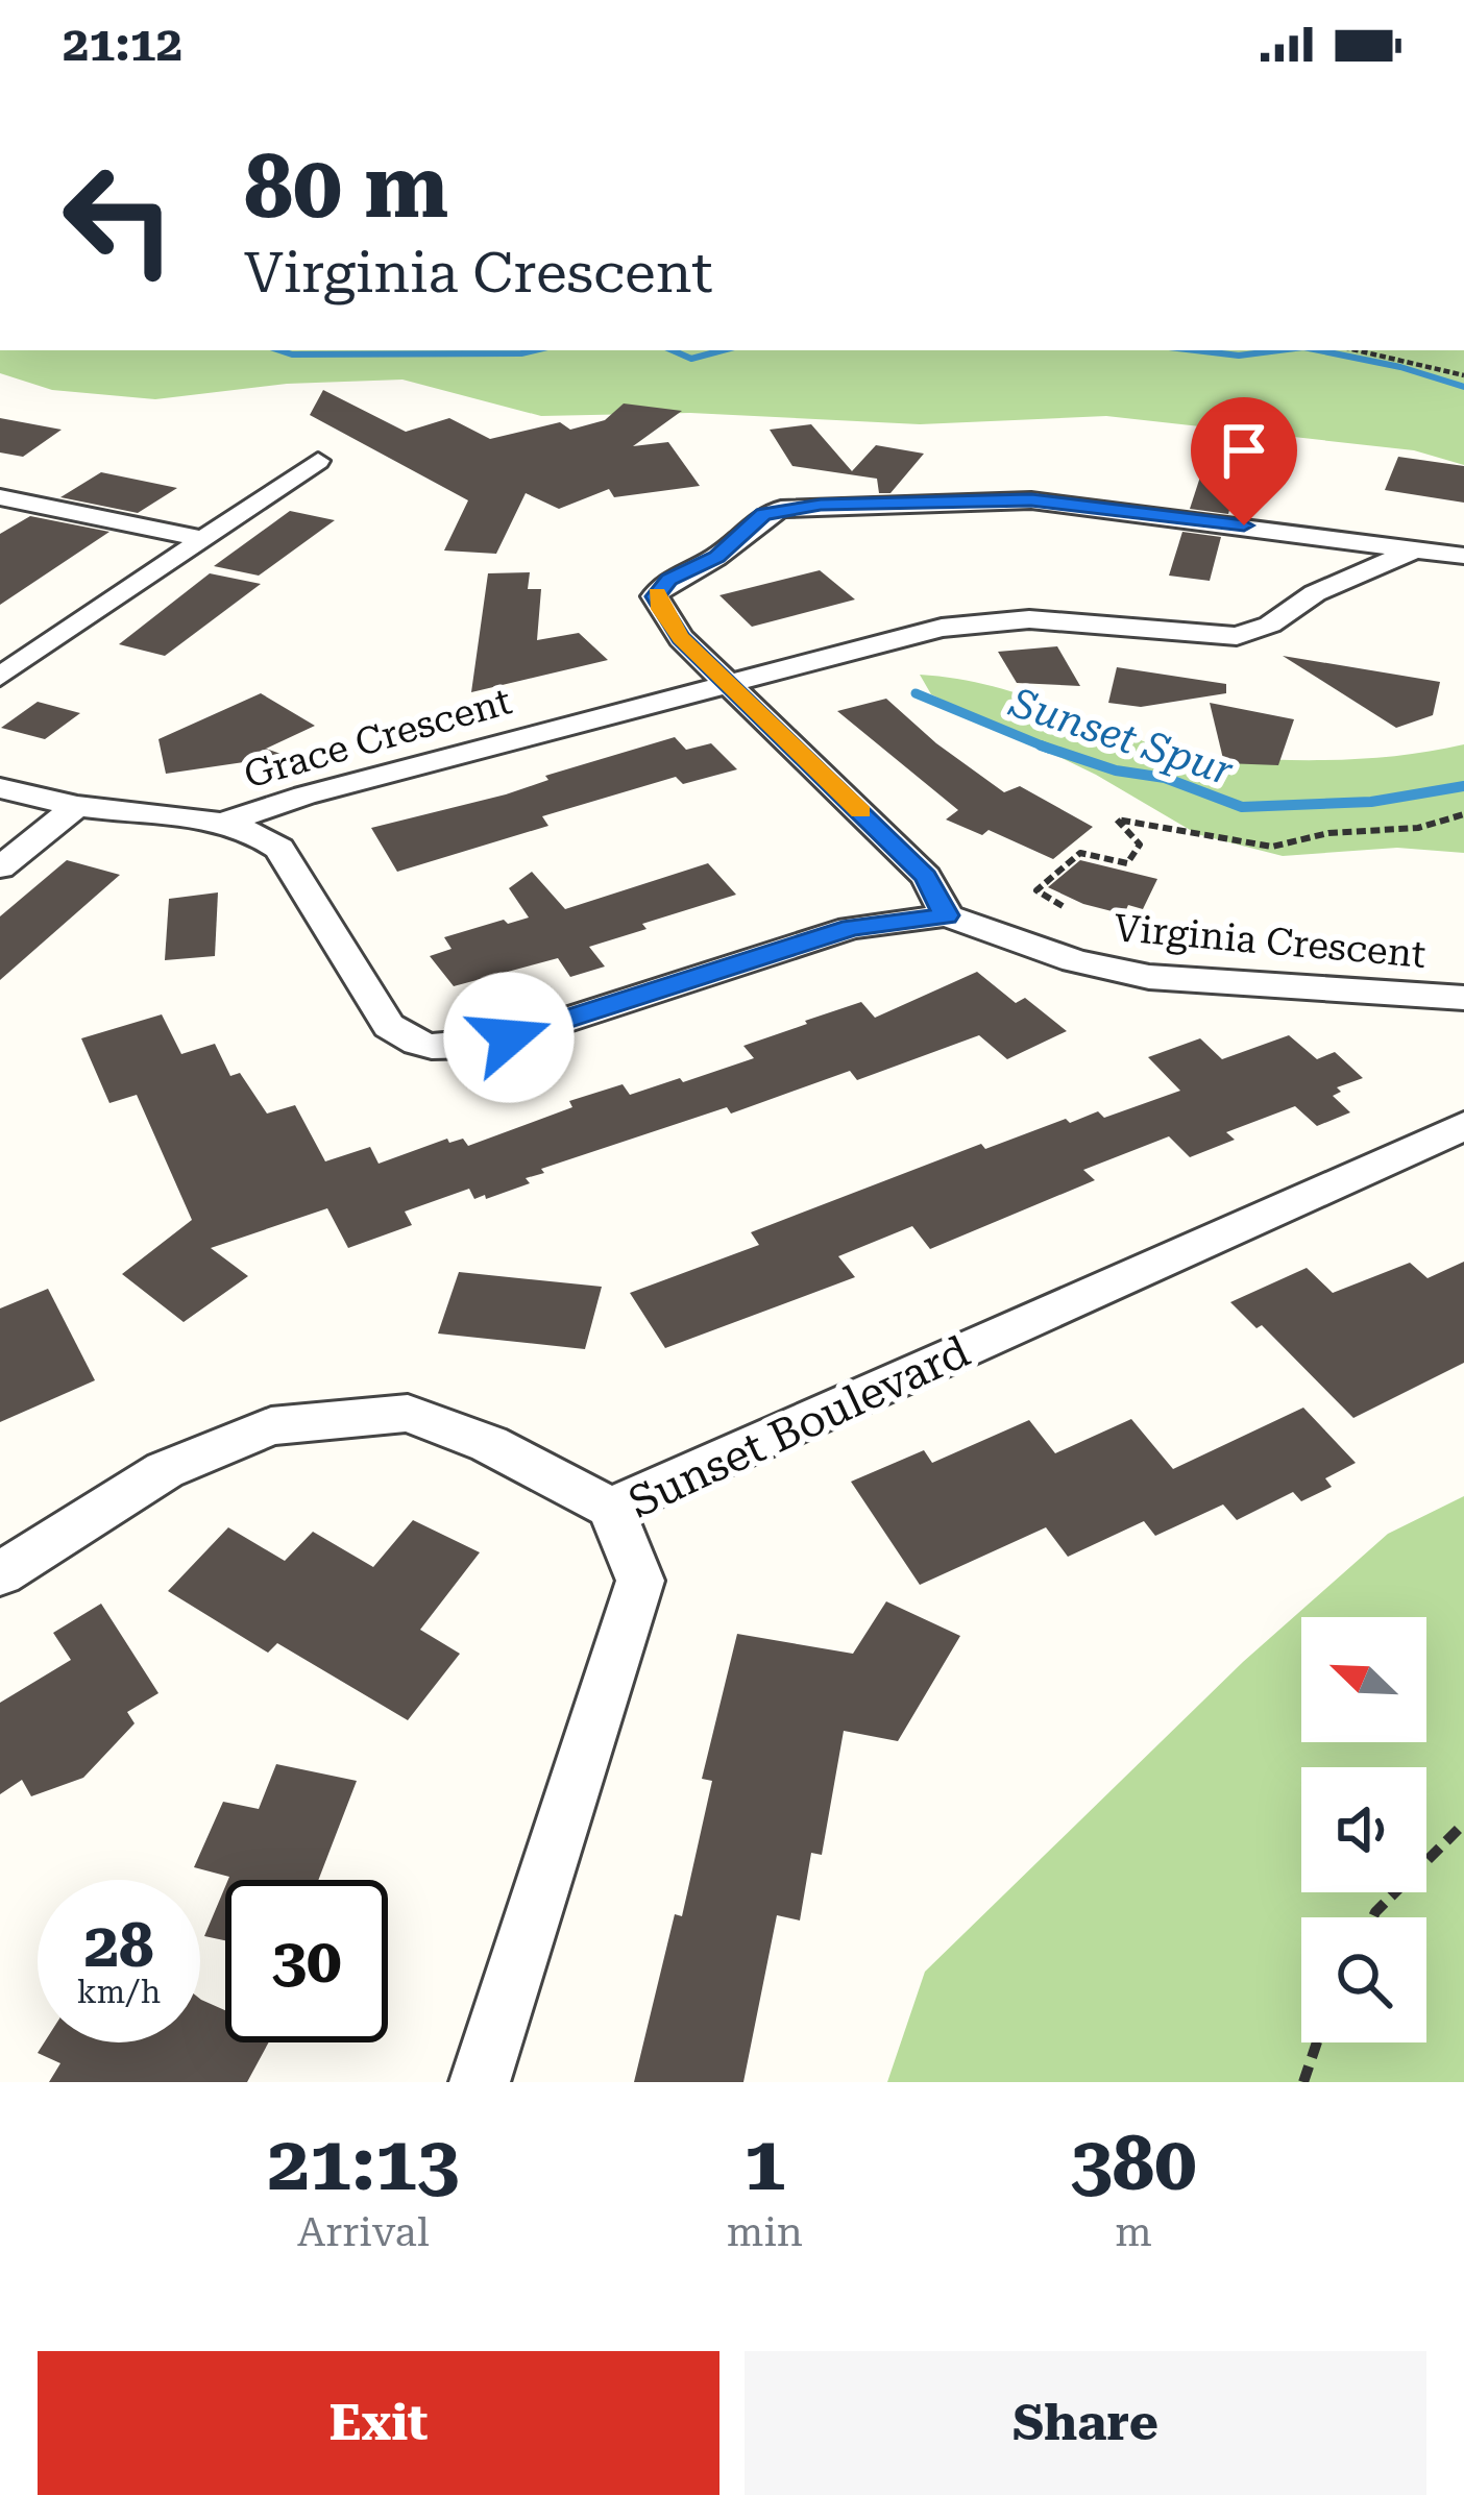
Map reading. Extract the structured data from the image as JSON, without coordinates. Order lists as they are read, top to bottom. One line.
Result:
{"streets":{"street":["Grace Crescent","Virginia Crescent","Sunset Boulevard"]},"crossings":[["Grace Crescent","Virginia Crescent"]],"water":["Sunset Spur"],"north":"top left","page":{"status":"21:12","turn":["80 m","Virginia Crescent"],"speed":"28 km/h","limit":"30","eta":["21:13","Arrival","1","min","380","m"],"buttons":["Exit","Share"]}}
